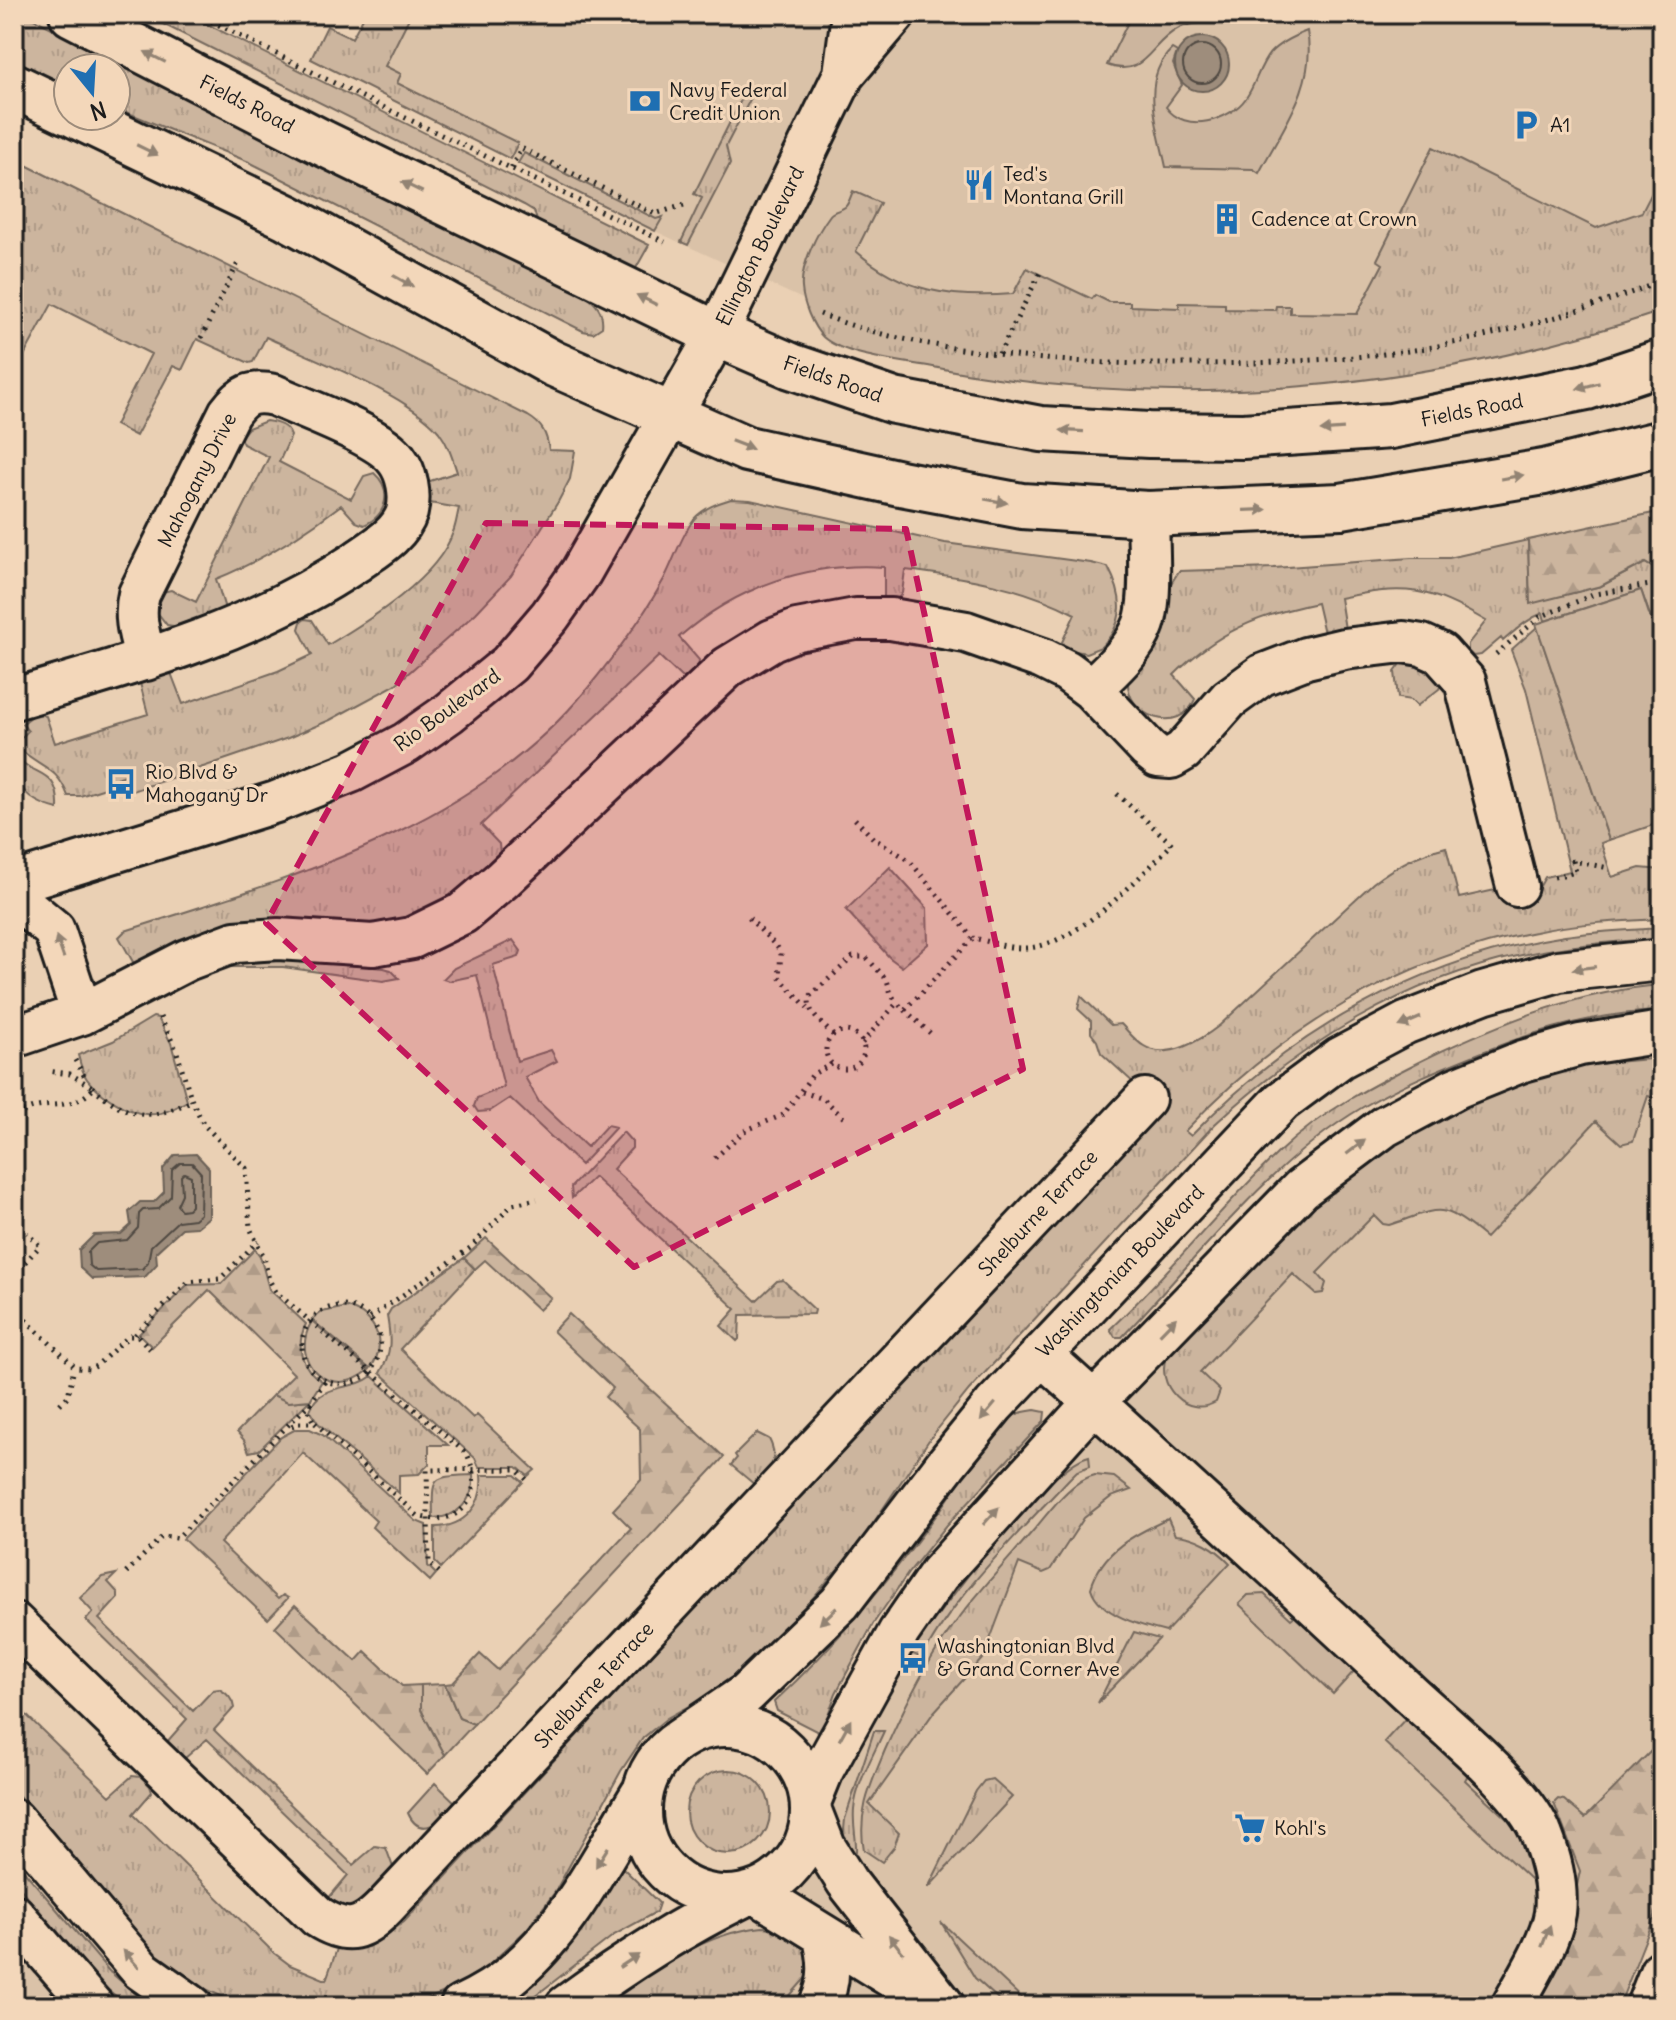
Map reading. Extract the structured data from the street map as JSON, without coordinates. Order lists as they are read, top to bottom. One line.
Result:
{"streets":{"main road":["Fields Road"],"street":["Ellington Boulevard","Mahogany Drive","Rio Boulevard","Shelburne Terrace","Washingtonian Boulevard"]},"crossings":[["Fields Road","Ellington Boulevard"],["Ellington Boulevard","Rio Boulevard"]],"places":{"bank":["Navy Federal Credit Union"],"parking":["A1"],"restaurant":["Ted's Montana Grill"],"building":["Cadence at Crown"],"bus stop":["Rio Blvd & Mahogany Dr","Washingtonian Blvd & Grand Corner Ave"],"supermarket":["Kohl's"]},"north":"bottom"}
